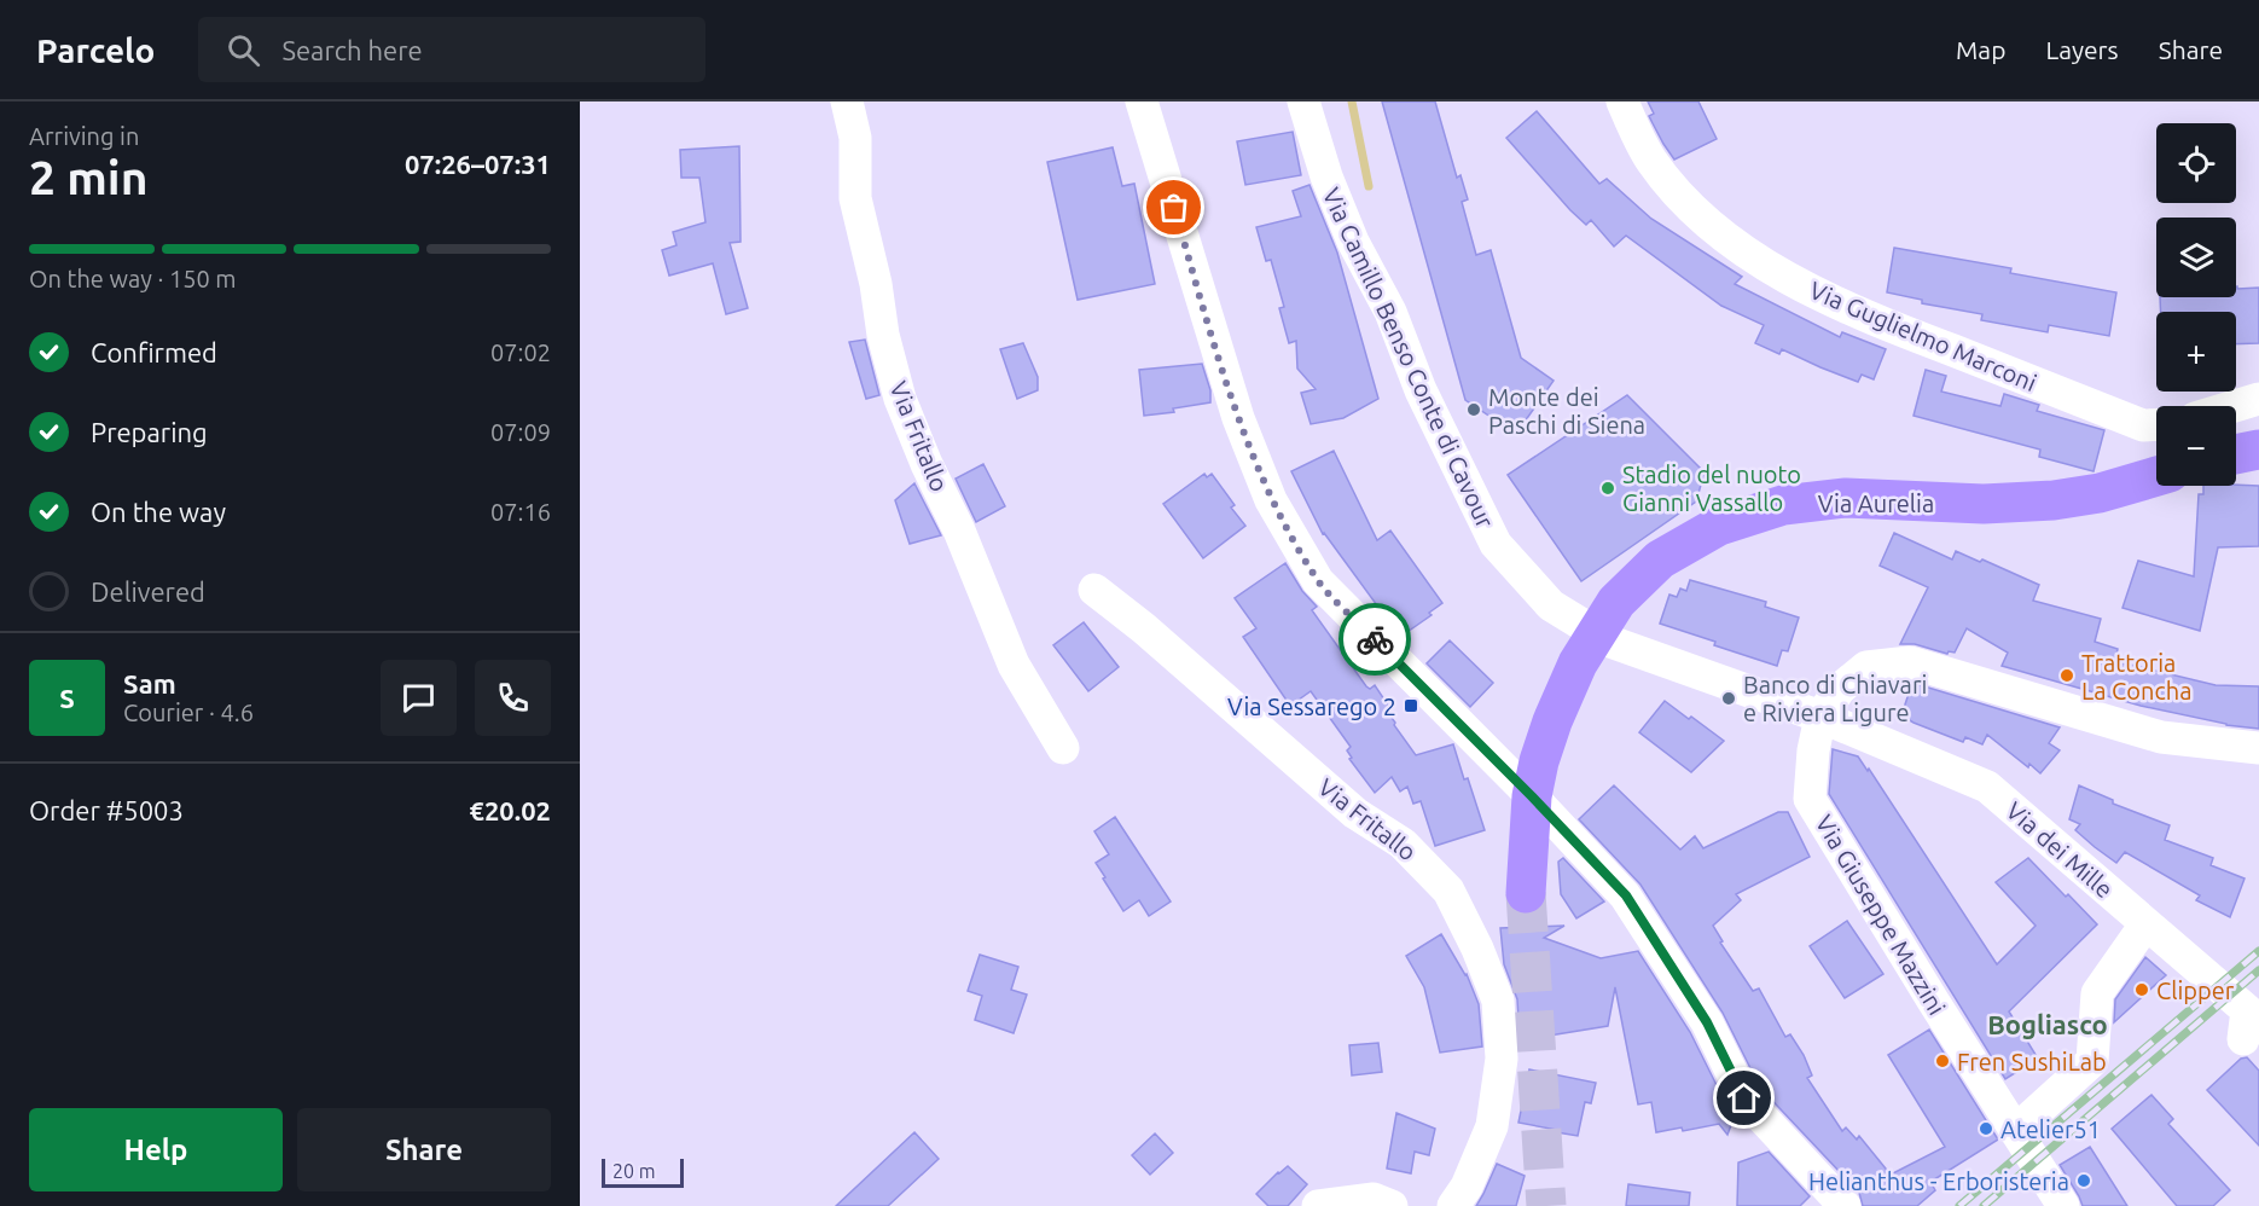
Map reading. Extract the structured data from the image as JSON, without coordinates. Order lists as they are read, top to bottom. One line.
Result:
{"streets":{"main road":["Via Aurelia"],"street":["Via Guglielmo Marconi","Via Camillo Benso Conte di Cavour","Via Fritallo","Via dei Mille","Via Giuseppe Mazzini"]},"crossings":[["Via Camillo Benso Conte di Cavour","Via dei Mille"],["Via Camillo Benso Conte di Cavour","Via Giuseppe Mazzini"],["Via dei Mille","Via Giuseppe Mazzini"]],"districts":["Bogliasco"],"places":{"other":["Monte dei Paschi di Siena","Stadio del nuoto Gianni Vassallo","Trattoria La Concha","Banco di Chiavari e Riviera Ligure","Clipper","Fren SushiLab","Atelier51","Helianthus - Erboristeria"],"transit":["Via Sessarego 2"]},"scale_bar":"20 m","page":{"header":"Parcelo","search":"Search here","nav":["Map","Layers","Share"],"heading":["2 min","Arriving in","07:26–07:31"],"panel":["Sam","Courier · 4.6","Order #5003","€20.02"],"map_buttons":["+","−"],"bar":"On the way · 150 m","list":[["Confirmed","07:02"],["Preparing","07:09"],["On the way","07:16"],"Delivered"],"round":"S","buttons":["Help","Share"],"scale":"20 m"}}
